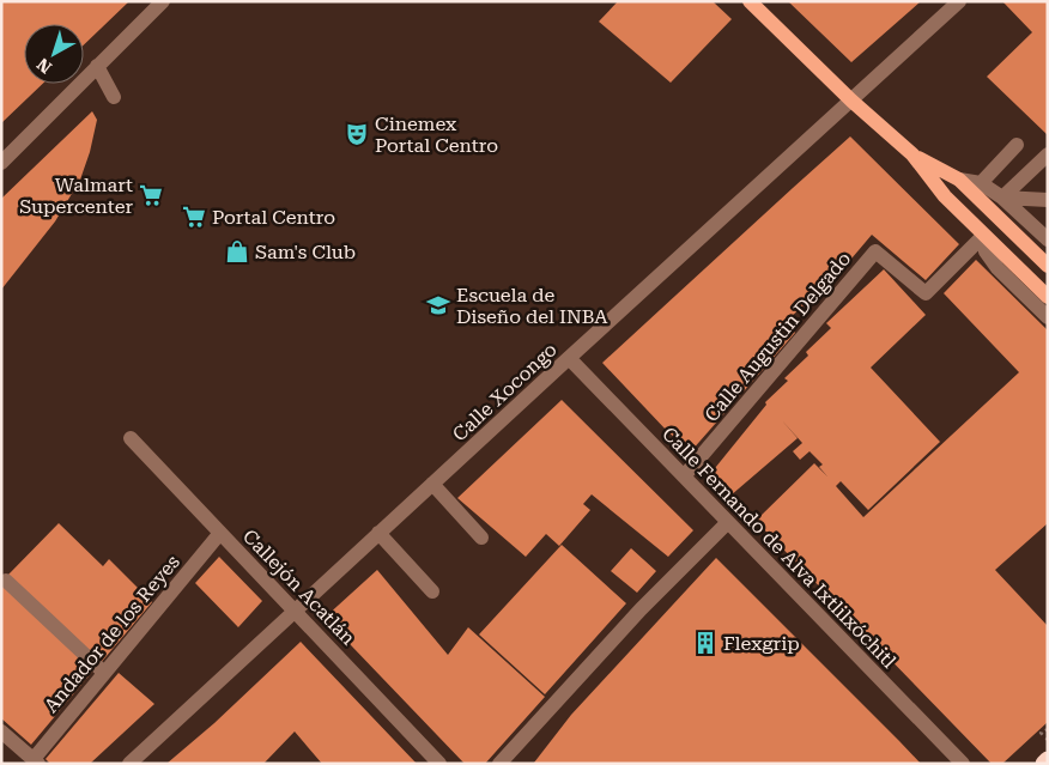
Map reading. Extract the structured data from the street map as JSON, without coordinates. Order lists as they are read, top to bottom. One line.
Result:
{"streets":{"street":["Calle Augustin Delgado","Calle Xocongo","Calle Fernando de Alva Ixtlilxóchitl","Callejón Acatlán","Andador de los Reyes"]},"crossings":[["Calle Augustin Delgado","Calle Fernando de Alva Ixtlilxóchitl"],["Calle Xocongo","Calle Fernando de Alva Ixtlilxóchitl"],["Calle Xocongo","Callejón Acatlán"],["Callejón Acatlán","Andador de los Reyes"]],"places":{"theatre":["Cinemex Portal Centro"],"supermarket":["Walmart Supercenter","Portal Centro"],"shop":["Sam's Club"],"school or university":["Escuela de Diseño del INBA"],"building":["Flexgrip"]},"north":"bottom left"}
